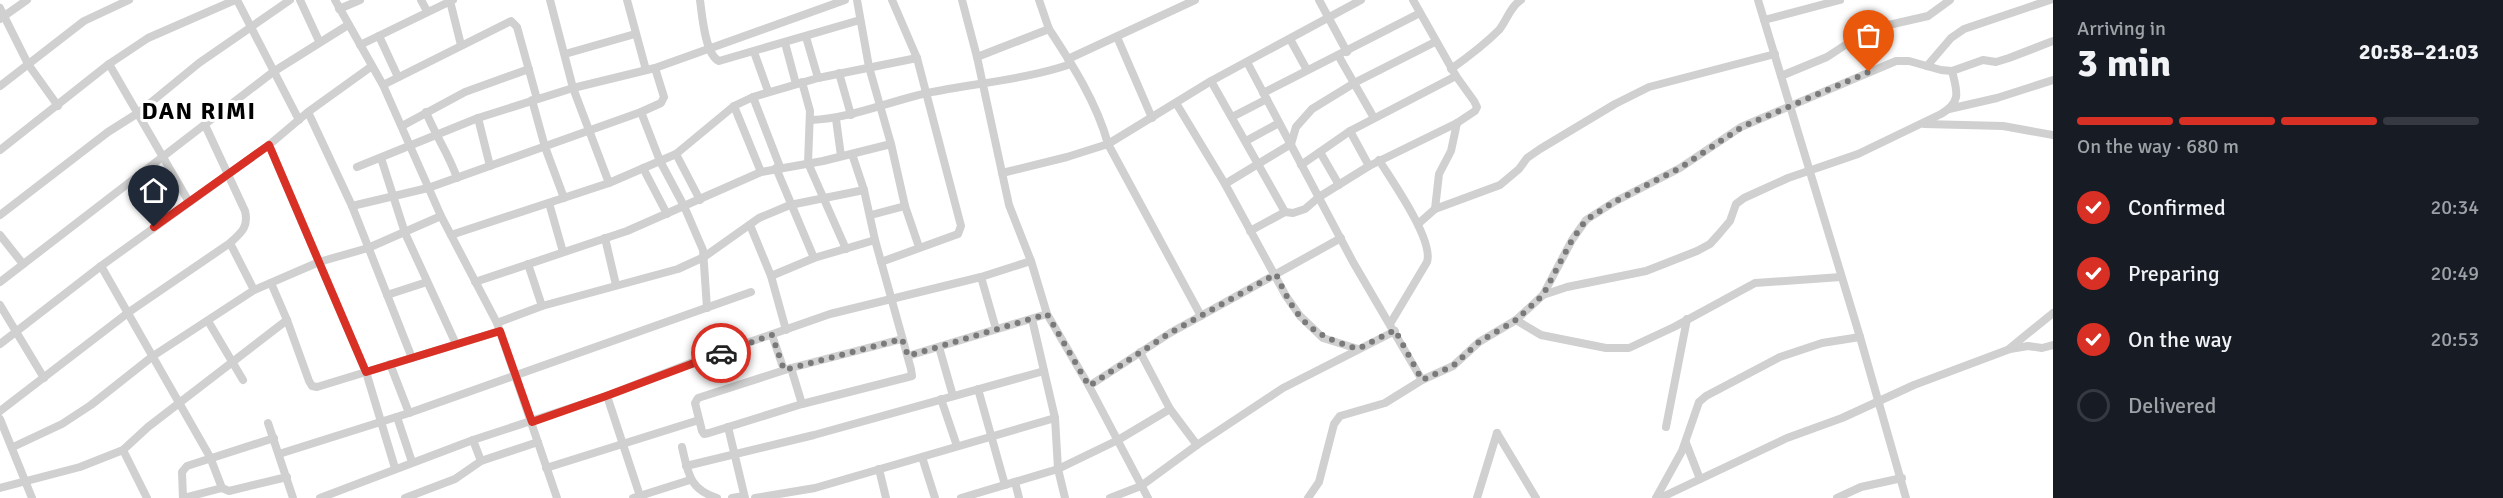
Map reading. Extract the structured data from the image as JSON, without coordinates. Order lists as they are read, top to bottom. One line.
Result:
{"districts":["DAN RIMI"],"page":{"heading":["3 min","Arriving in","20:58–21:03"],"bar":"On the way · 680 m","list":[["Confirmed","20:34"],["Preparing","20:49"],["On the way","20:53"],"Delivered"]}}
